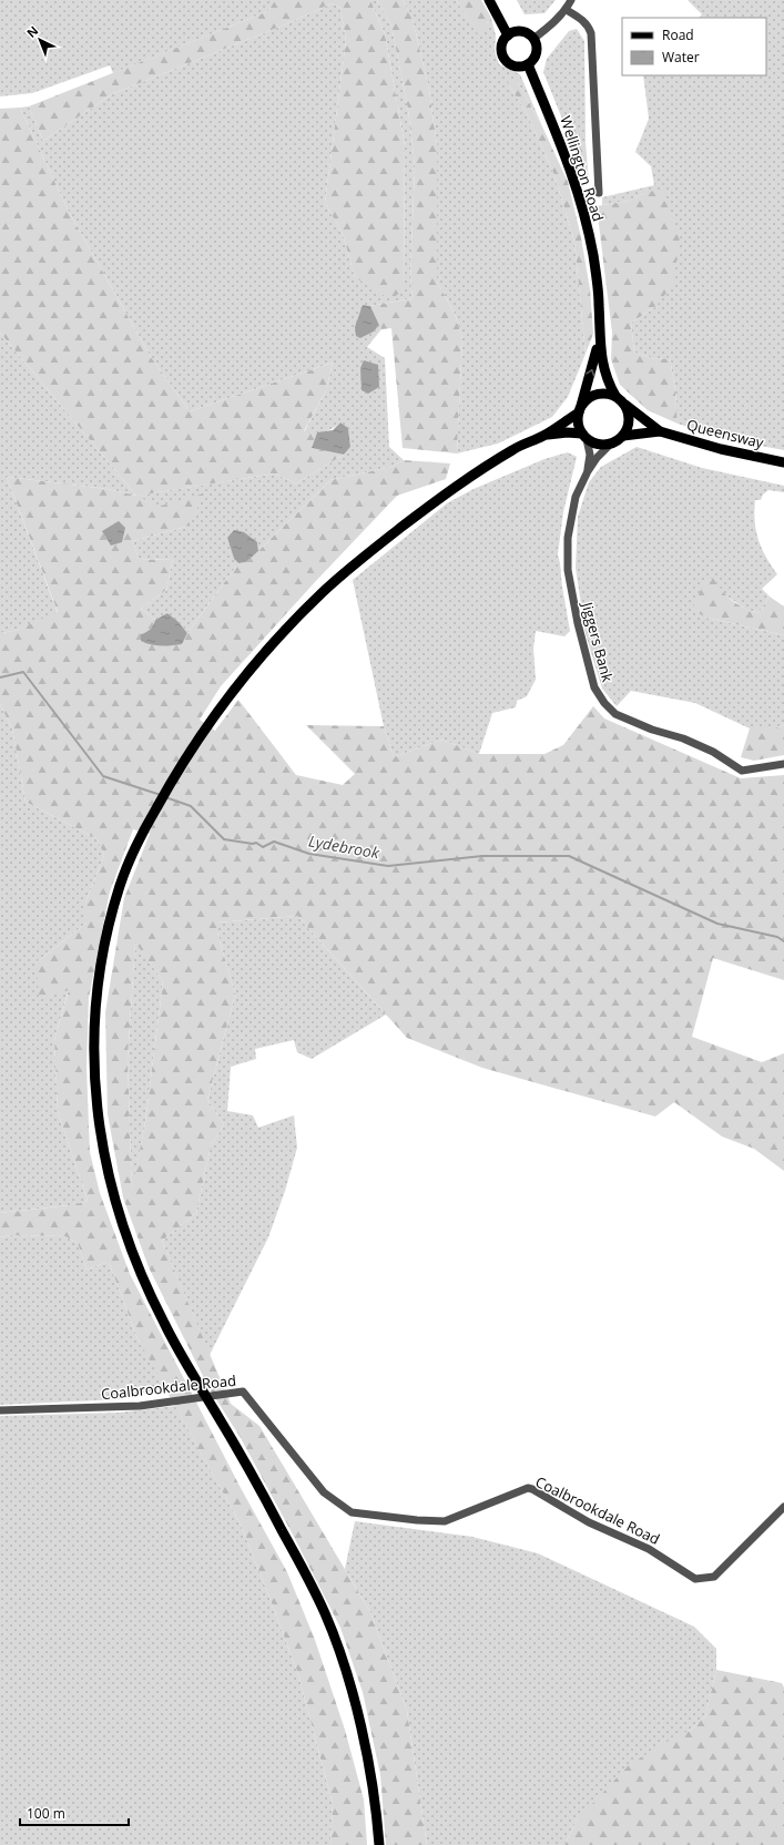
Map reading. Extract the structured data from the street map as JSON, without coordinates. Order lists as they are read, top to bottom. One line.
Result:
{"streets":{"main road":["Wellington Road","Queensway"],"street":["Jiggers Bank","Coalbrookdale Road"]},"crossings":[["Wellington Road","Queensway"],["Wellington Road","Jiggers Bank"],["Queensway","Jiggers Bank"]],"water":["Lydebrook"],"legend":["Road","Water"],"scale_bar":"100 m","north":"top left"}
